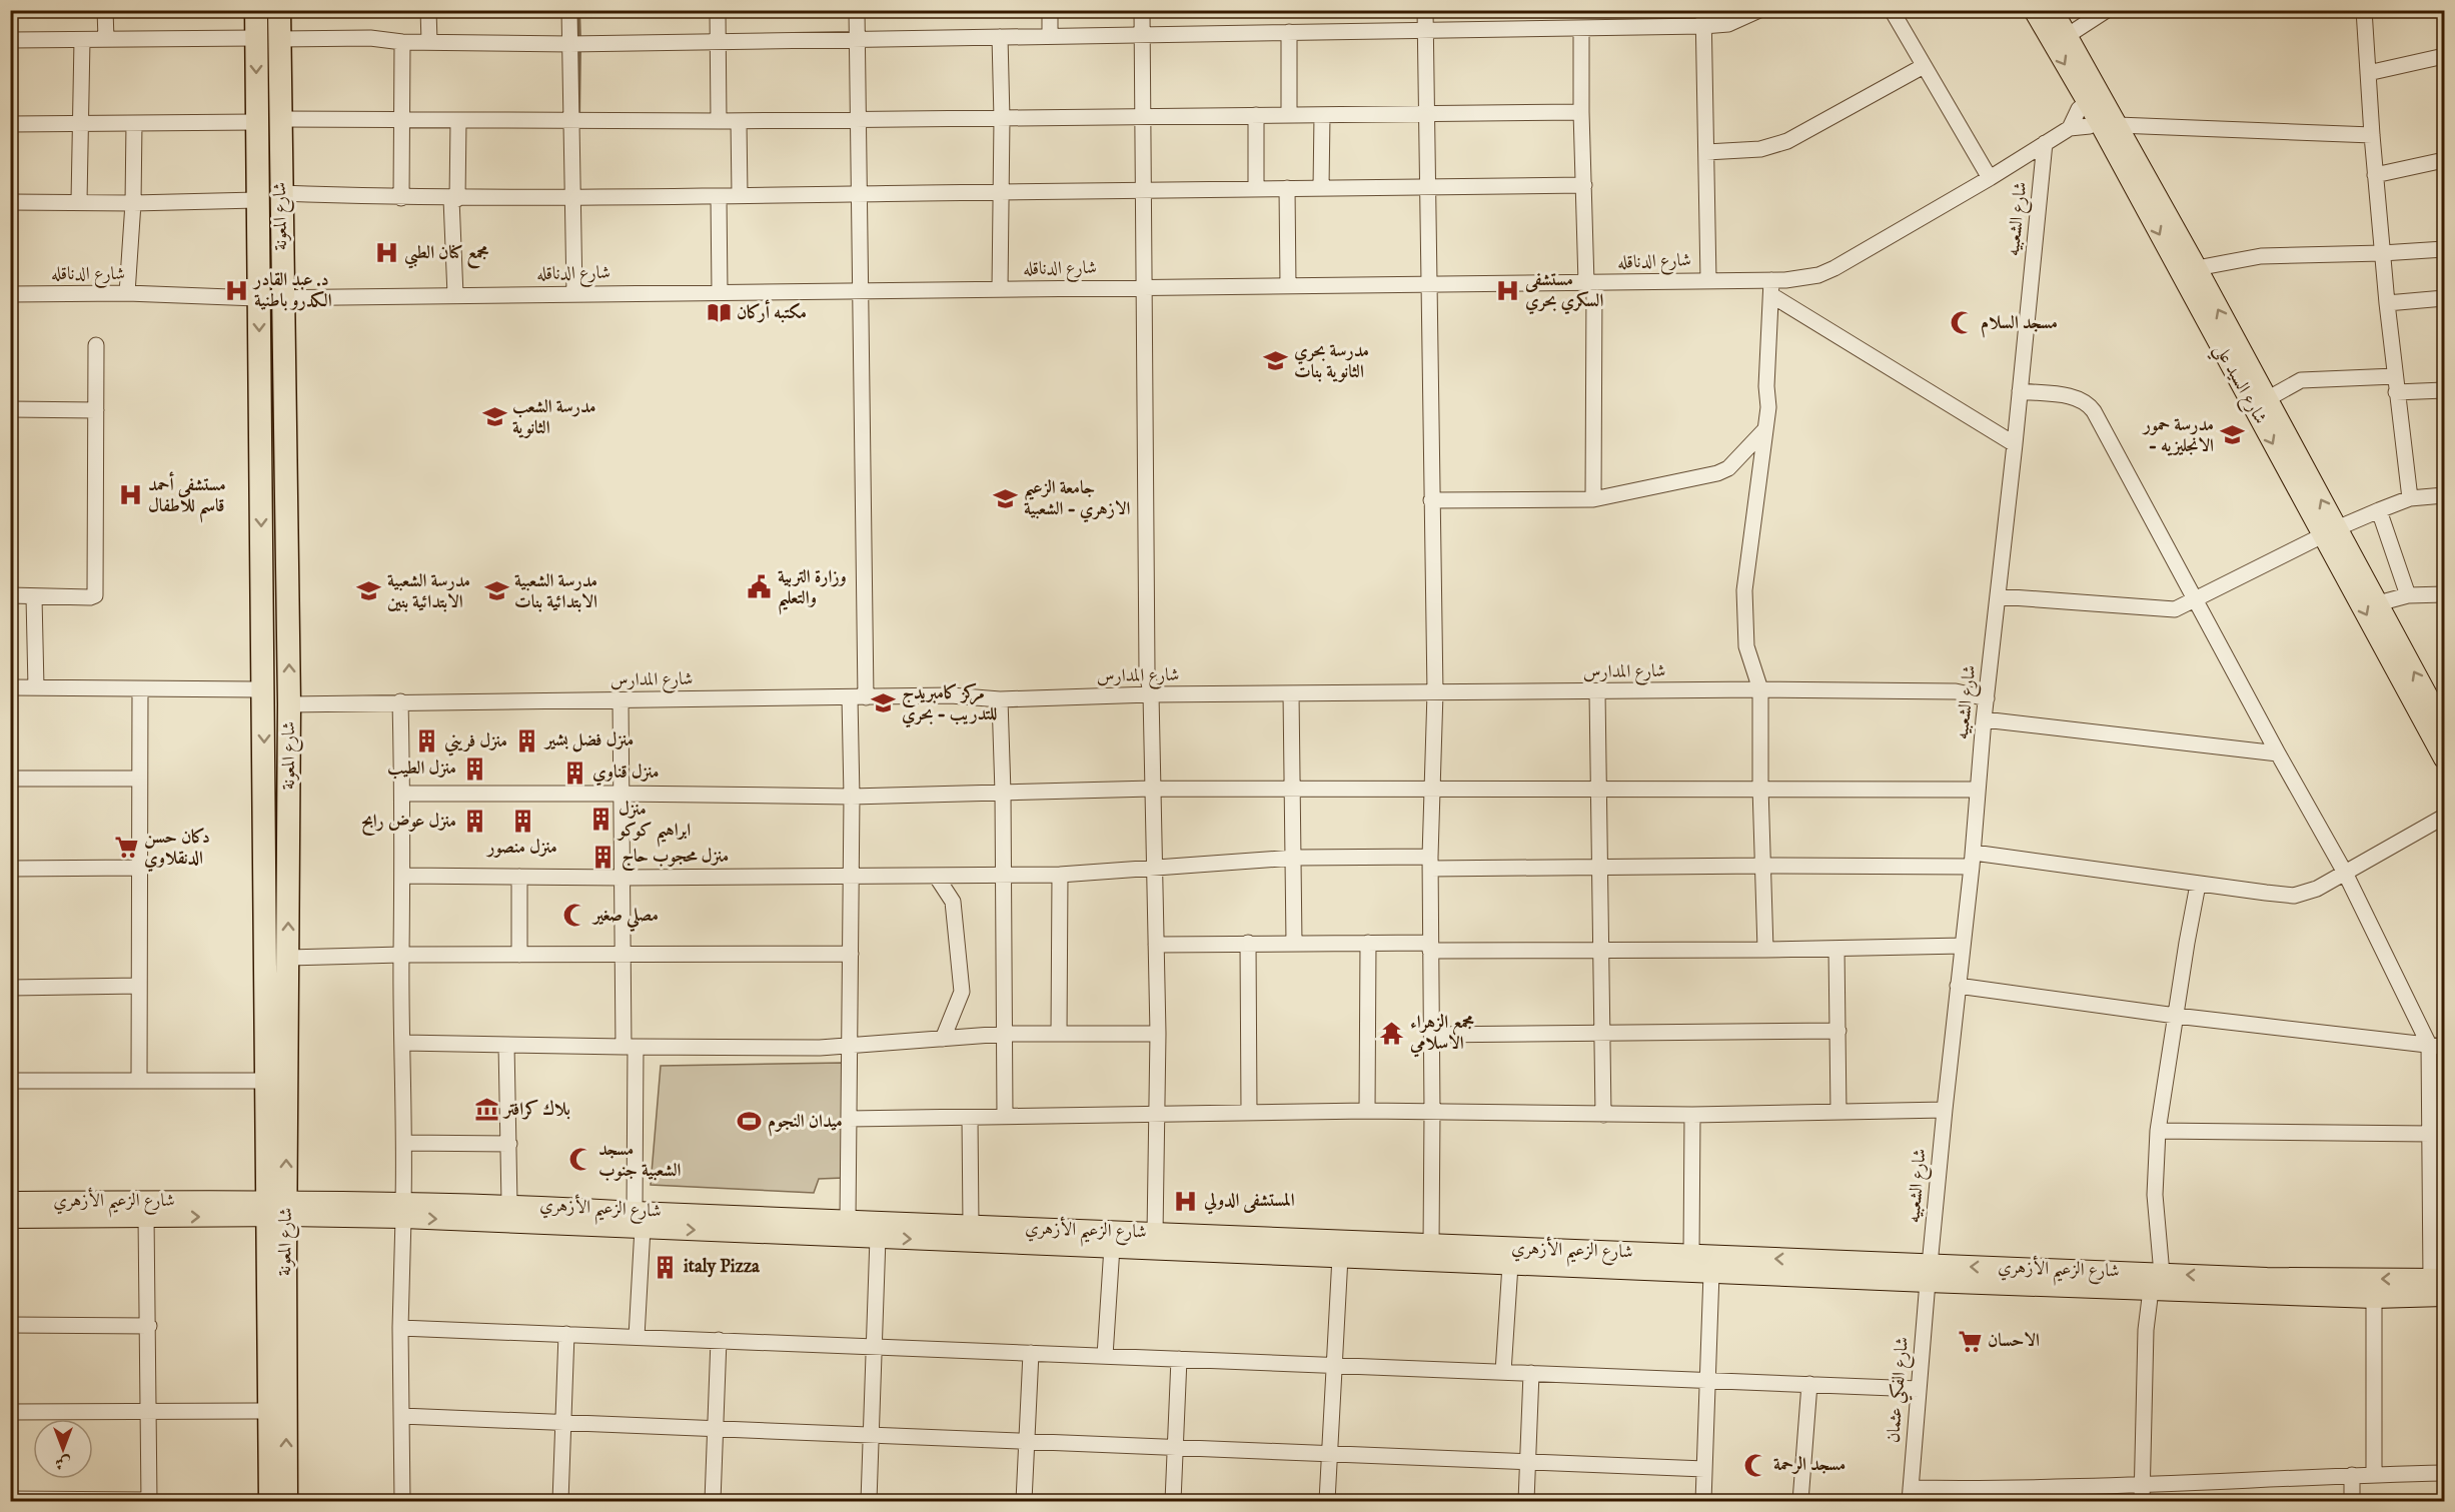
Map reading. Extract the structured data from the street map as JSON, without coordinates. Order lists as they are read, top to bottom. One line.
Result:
{"streets":{"highway":["شارع المعونة"],"main road":["شارع السيد علي","شارع الزعيم الأزهري"],"street":["شارع الشعبيه","شارع الدناقله","شارع المدارس","شارع الفكي عثمان"]},"crossings":[["شارع المعونة","شارع الدناقله"],["شارع المعونة","شارع المدارس"],["شارع المعونة","شارع الزعيم الأزهري"],["شارع الشعبيه","شارع الدناقله"],["شارع الشعبيه","شارع المدارس"],["شارع الشعبيه","شارع الزعيم الأزهري"],["شارع الشعبيه","شارع الفكي عثمان"],["شارع الدناقله","شارع السيد علي"],["شارع الزعيم الأزهري","شارع الفكي عثمان"]],"places":{"hospital":["مجمع كنان الطبي","د. عبد القادر الكدرو باطنية","مستشفى السكري بحري","مستشفى أحمد قاسم للاطفال","المستشفى الدولي"],"library":["مكتبه أركان"],"mosque":["مسجد السلام","مصلي صغير","مسجد الشعبية جنوب","مسجد الرحمة"],"school or university":["مدرسة بحري الثانوية بنات","مدرسة الشعب الثانوية","مدرسة حمور - الانجليزيه","جامعة الزعيم الازهري - الشعبية","مدرسة الشعبية الابتدائية بنين","مدرسة الشعبية الابتدائية بنات","مركز كامبريدج للتدريب - بحري"],"public building":["وزارة التربية والتعليم"],"building":["منزل فضل بشير","منزل فريني","منزل الطيب","منزل قناوي","منزل ابراهيم كوكو","منزل عوض رابح","منزل منصور","منزل محجوب حاج","italy Pizza"],"supermarket":["دكان حسن الدنقلاوي","الاحسان"],"temple":["مجمع الزهراء الاسلامي"],"museum":["بلاك كرافتر"],"sports":["ميدان النجوم"]},"north":"bottom"}
